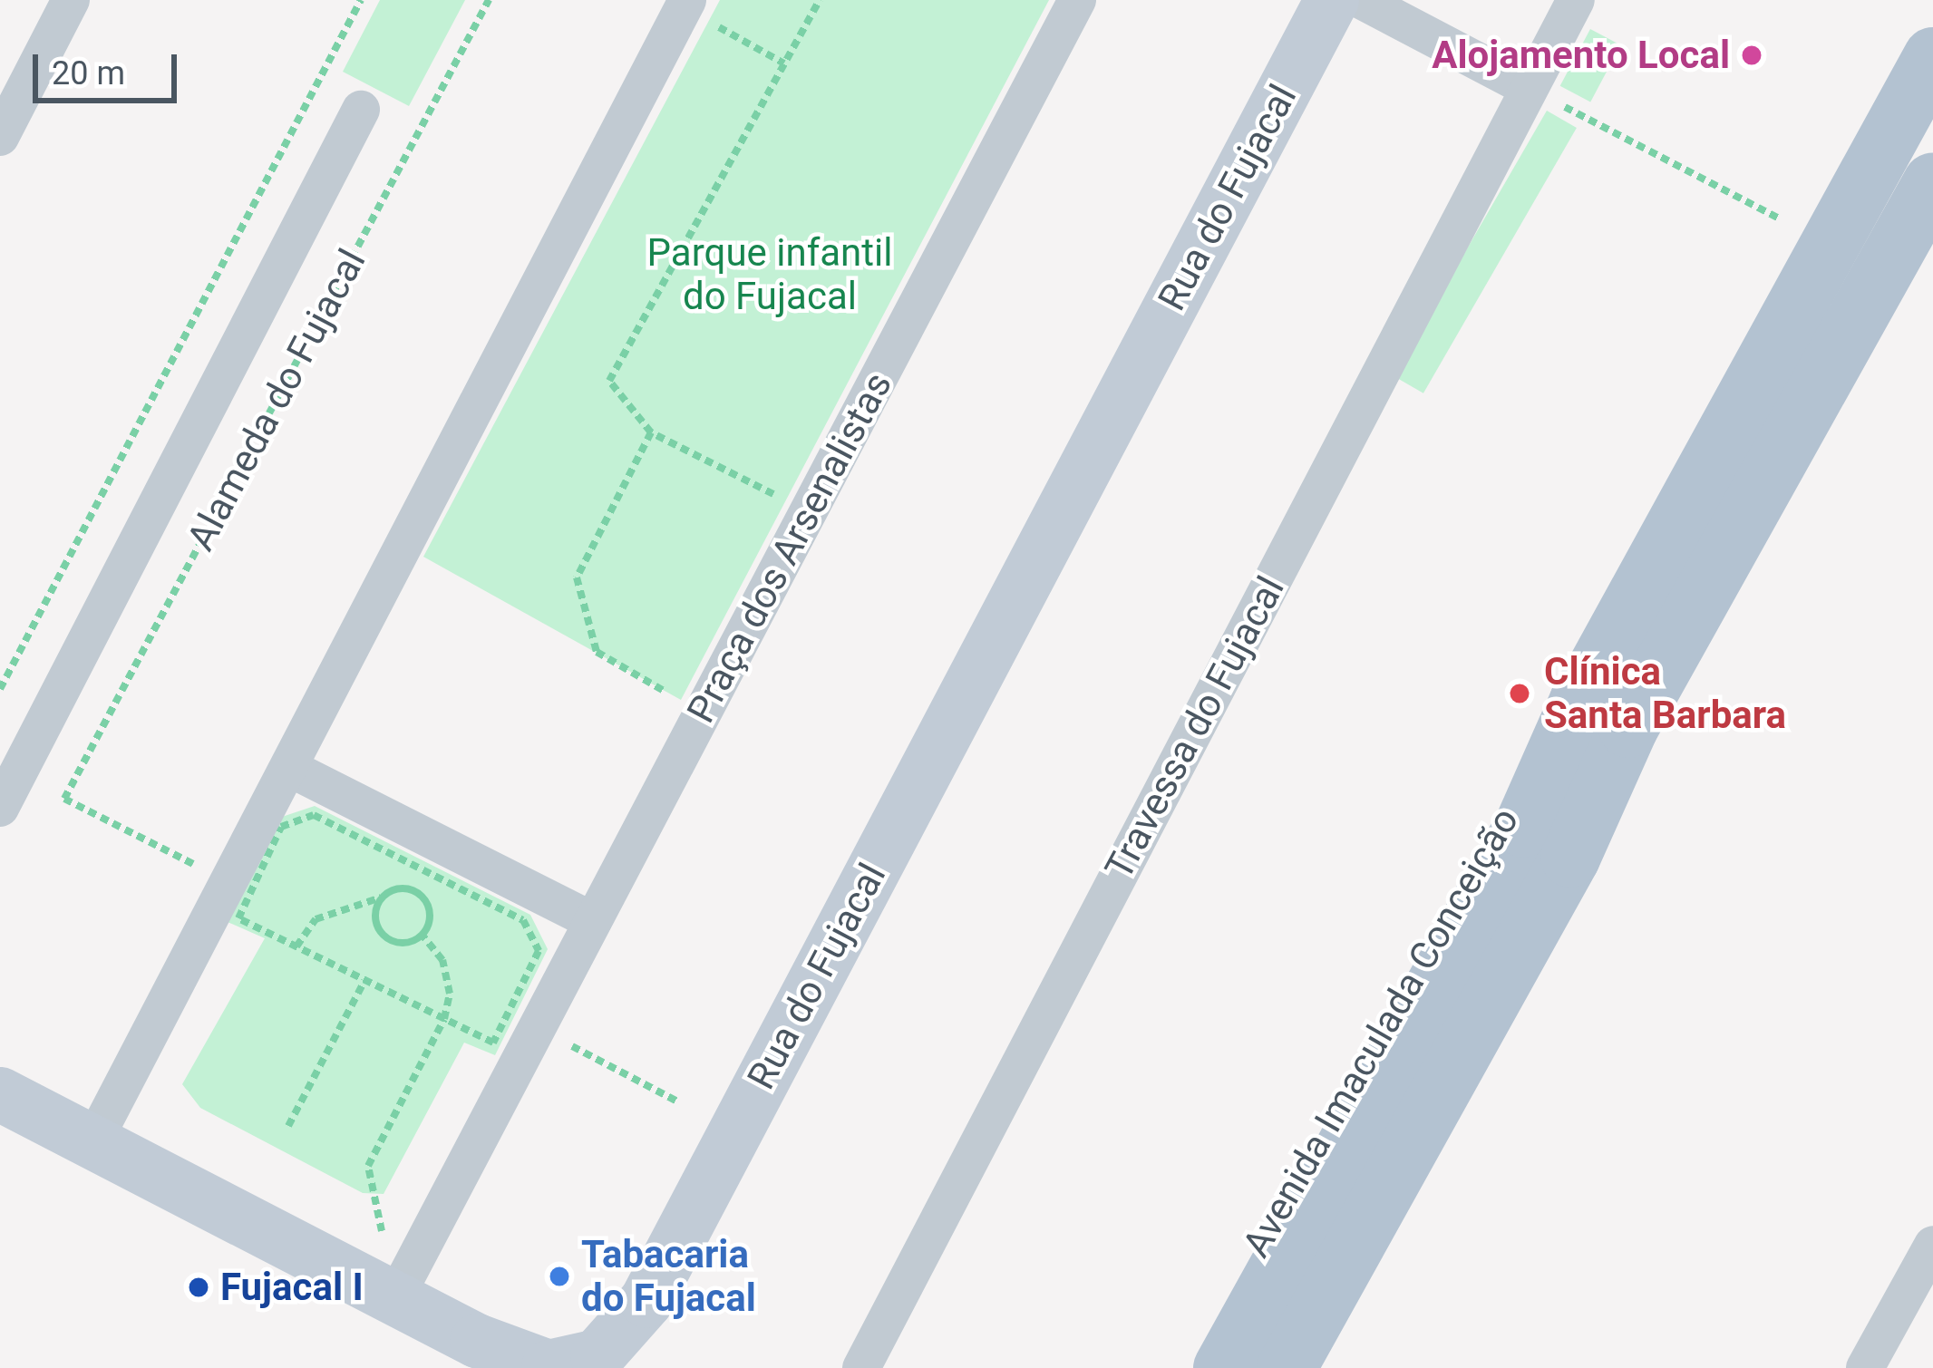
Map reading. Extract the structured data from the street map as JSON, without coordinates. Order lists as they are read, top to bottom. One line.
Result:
{"streets":{"main road":["Rua do Fujacal","Avenida Imaculada Conceição"],"street":["Alameda do Fujacal","Praça dos Arsenalistas","Travessa do Fujacal"]},"crossings":[["Rua do Fujacal","Praça dos Arsenalistas"]],"parks":["Parque infantil do Fujacal"],"places":["Alojamento Local","Clínica Santa Barbara","Tabacaria do Fujacal","Fujacal I"],"scale_bar":"20 m"}
